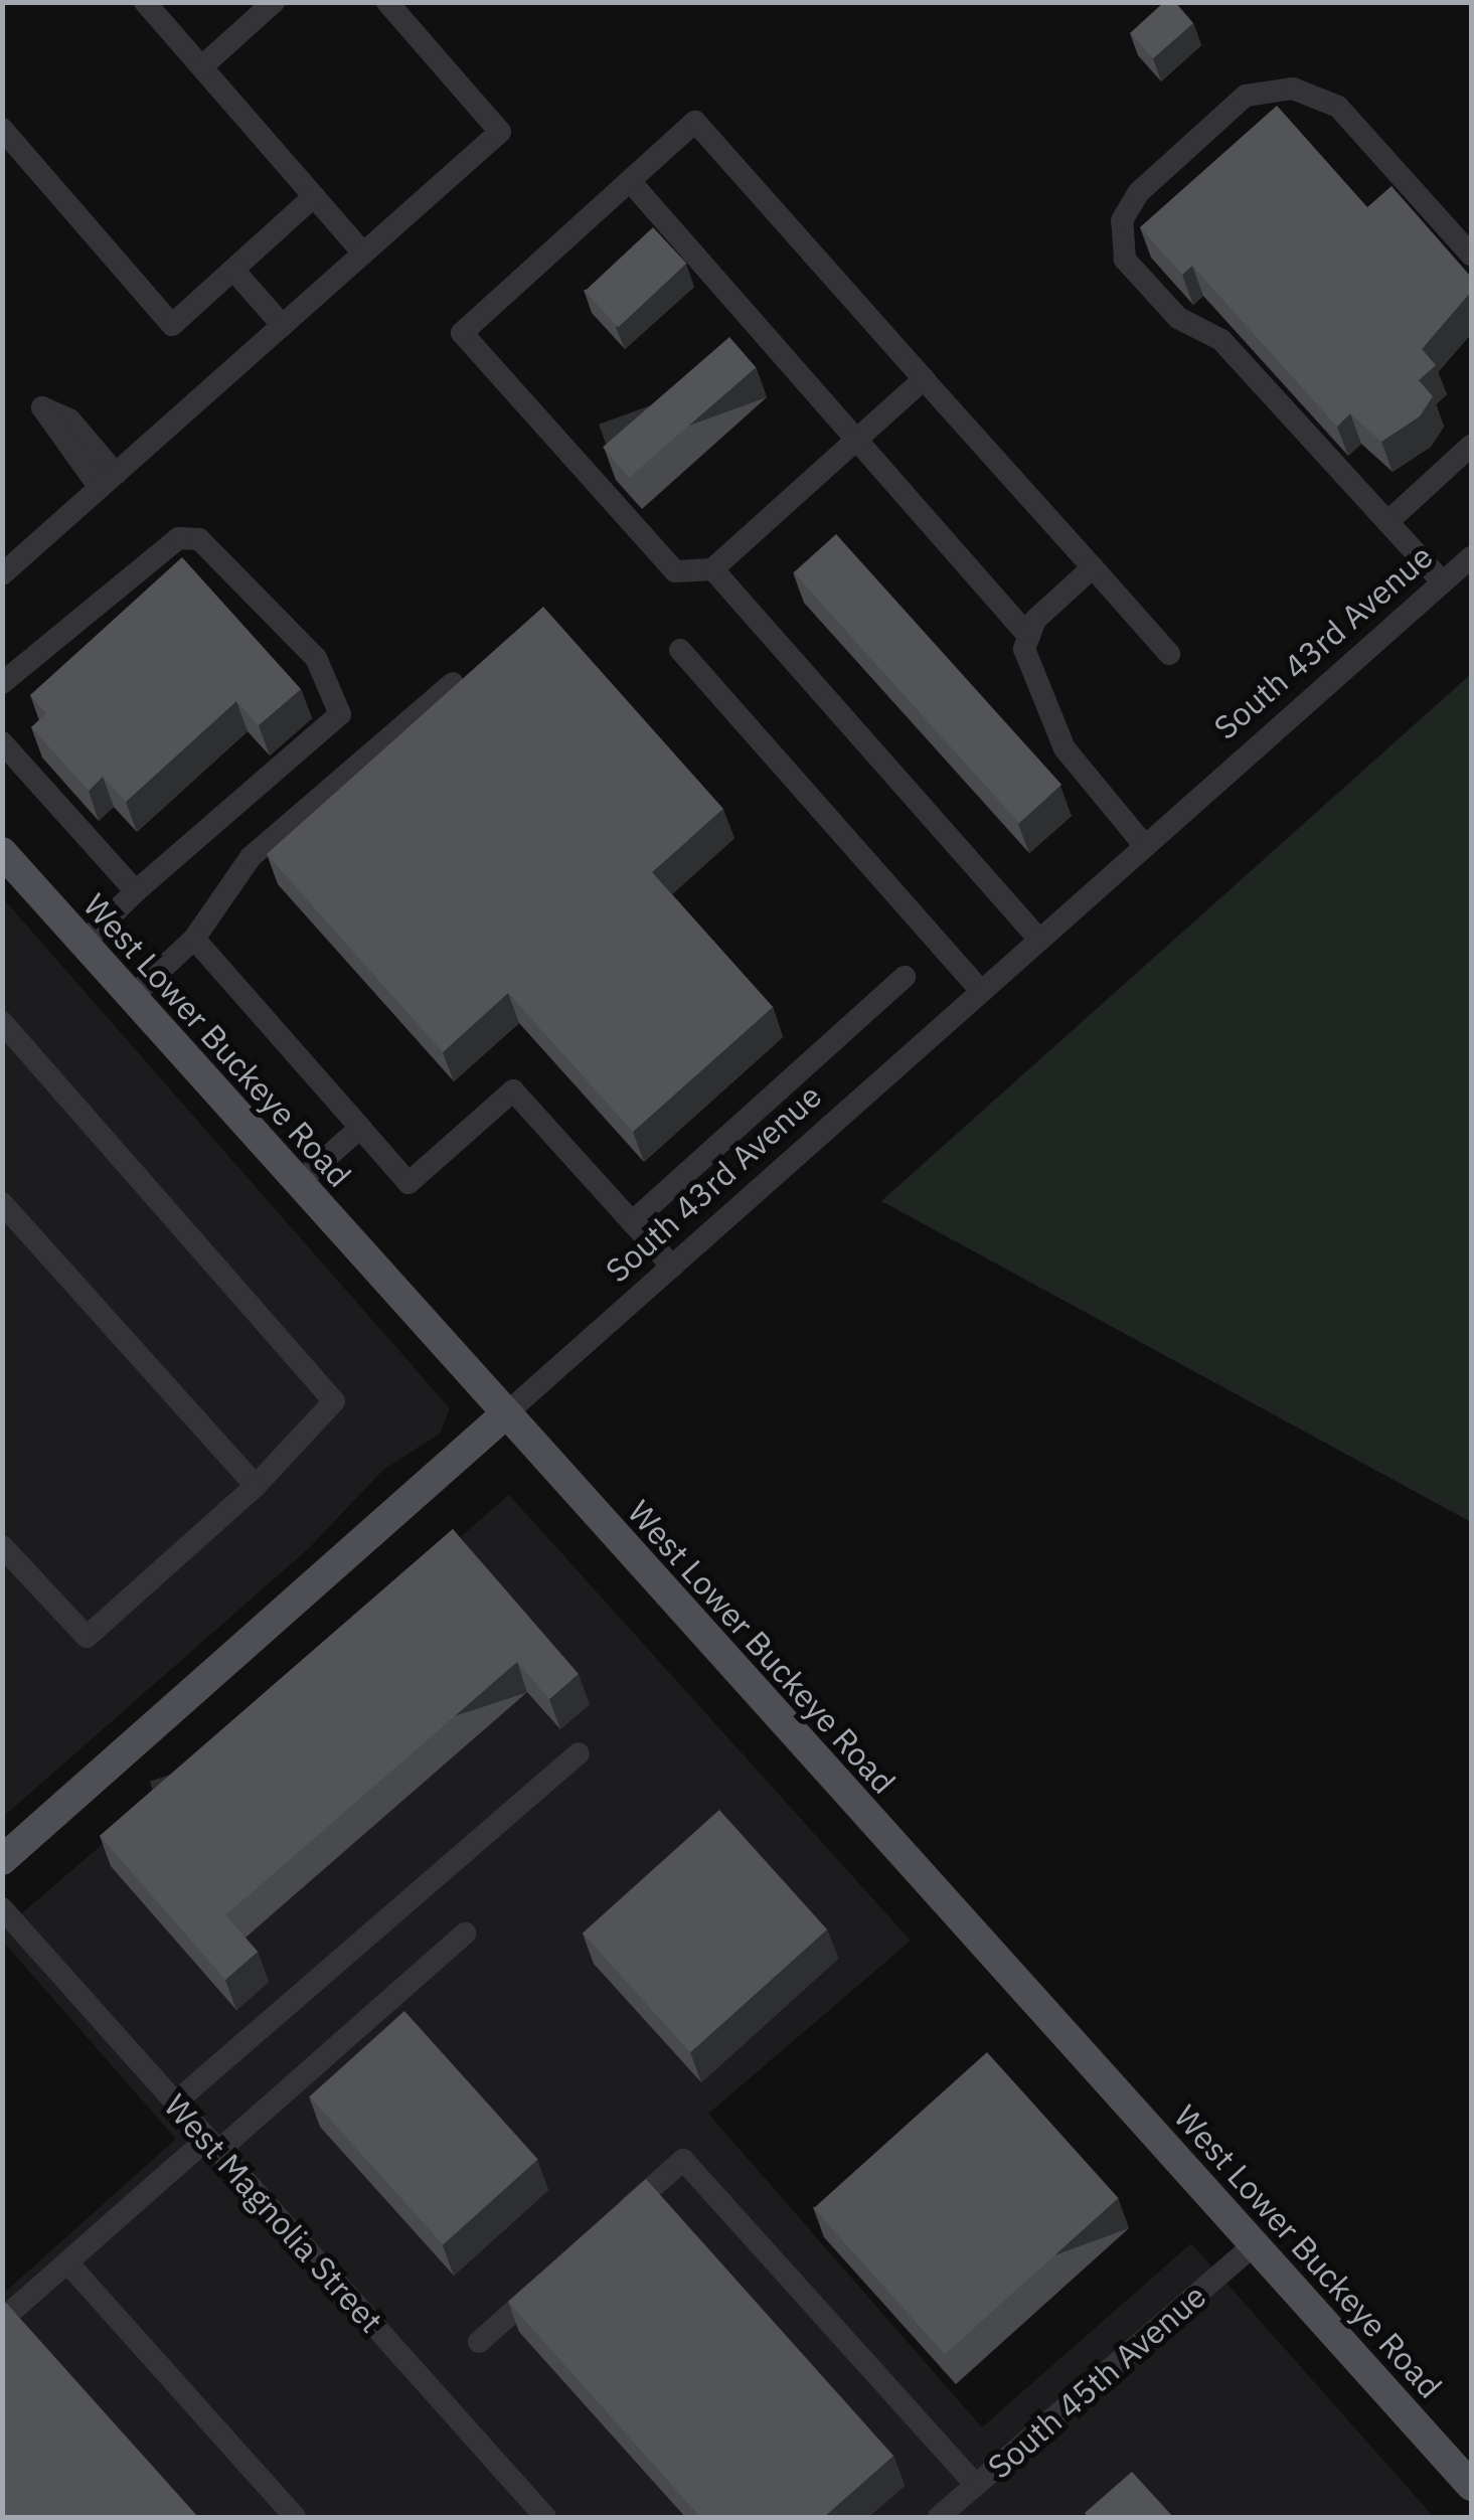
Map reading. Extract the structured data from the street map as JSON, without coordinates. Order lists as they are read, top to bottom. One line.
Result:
{"streets":{"main road":["South 43rd Avenue","West Lower Buckeye Road"],"street":["West Magnolia Street","South 45th Avenue"]},"crossings":[["South 43rd Avenue","West Lower Buckeye Road"],["West Lower Buckeye Road","South 45th Avenue"]]}
